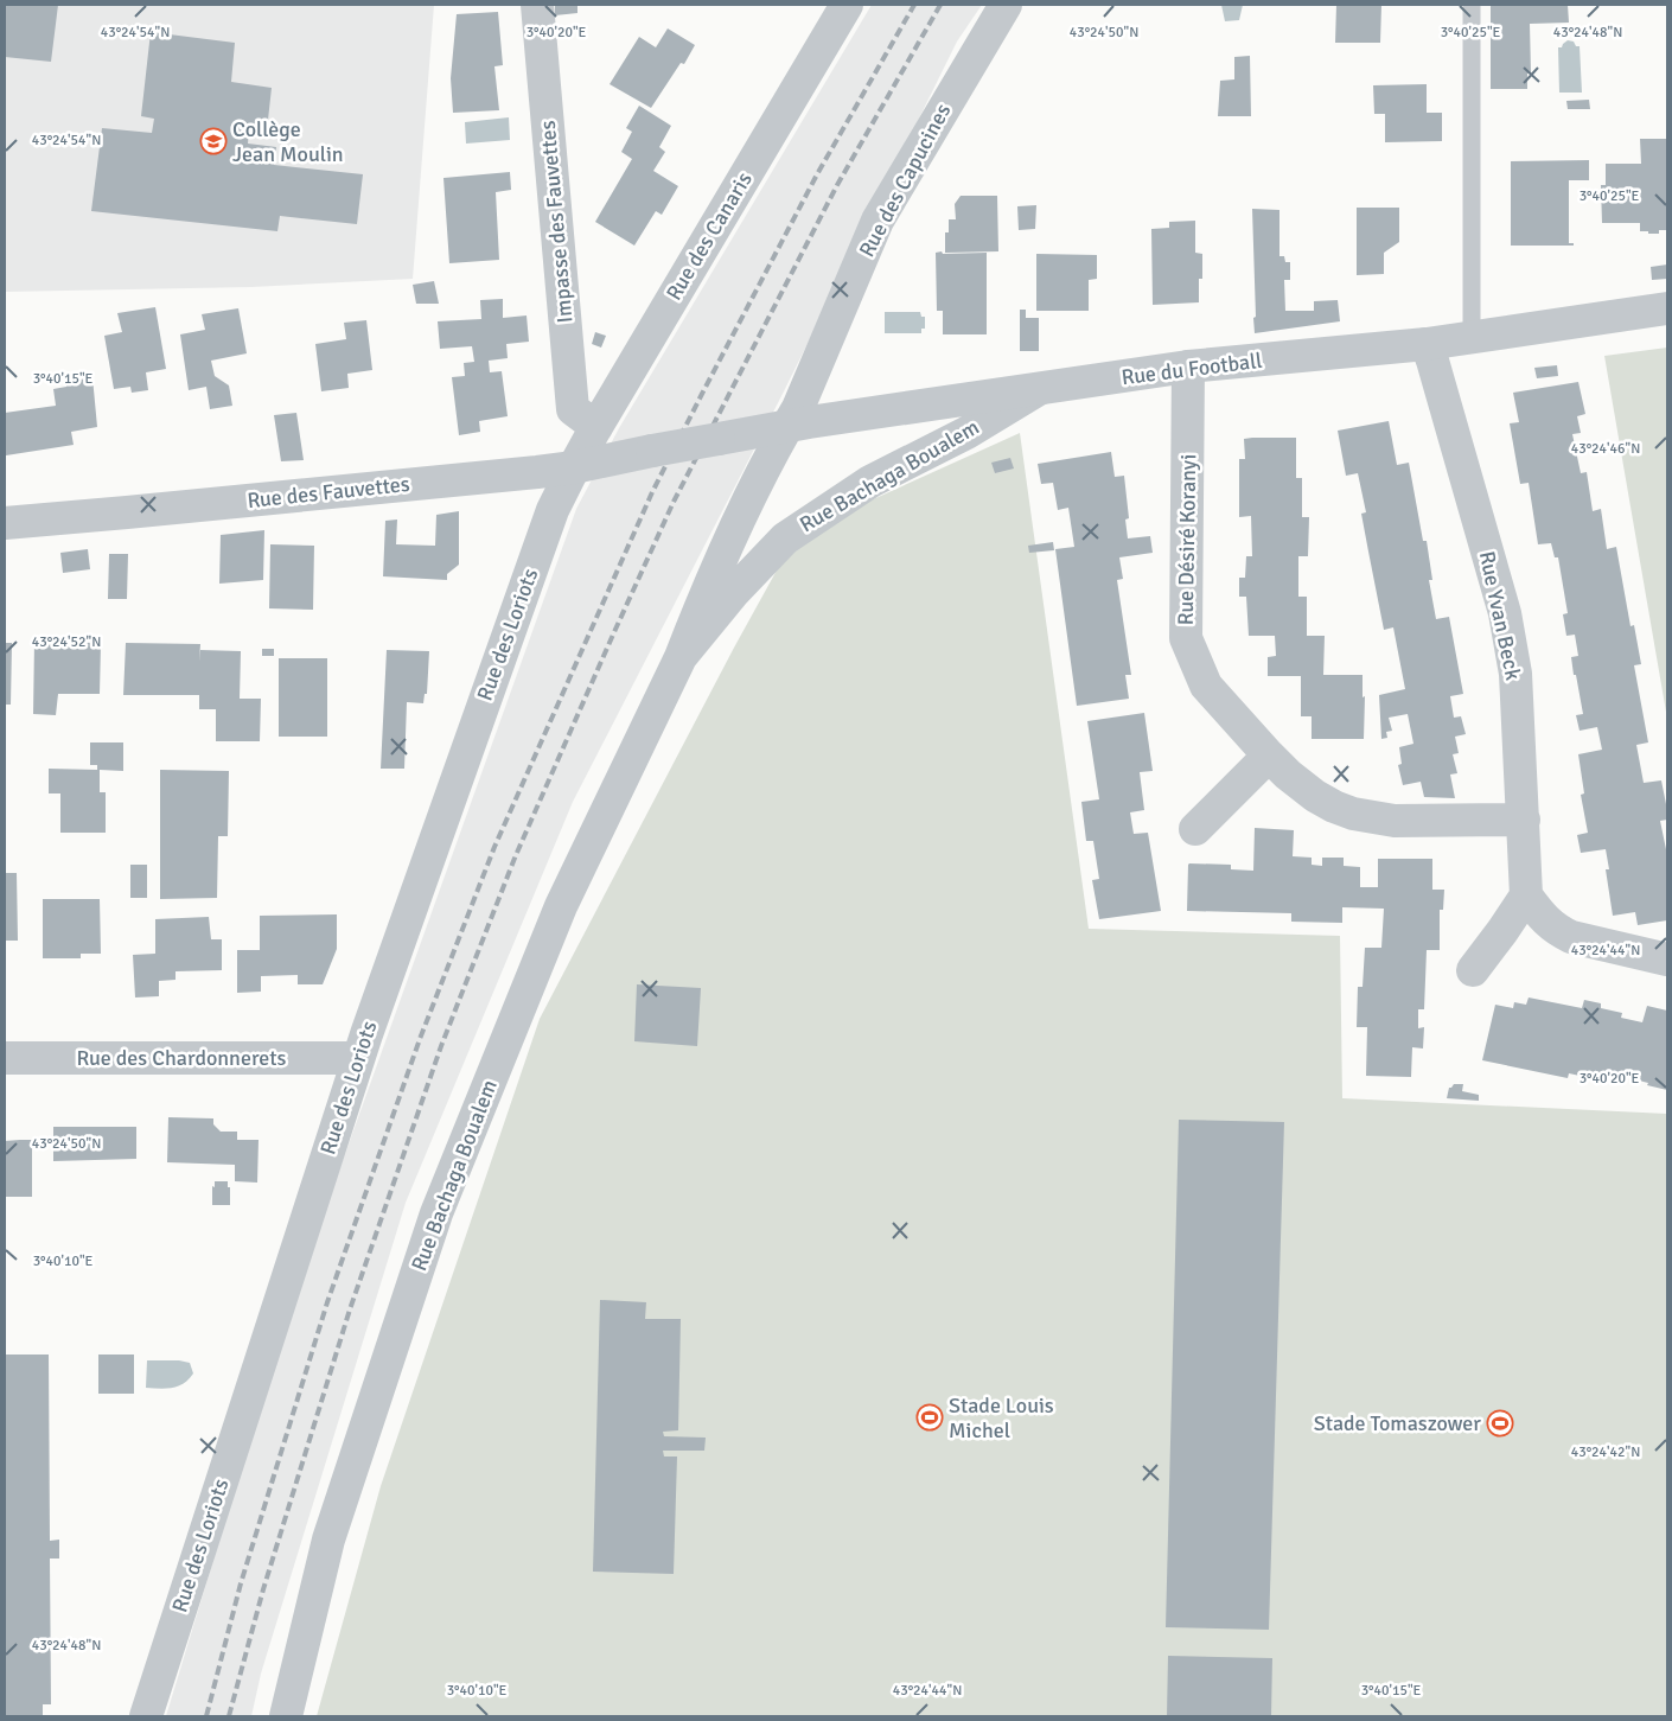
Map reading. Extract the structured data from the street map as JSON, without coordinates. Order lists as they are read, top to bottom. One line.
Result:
{"streets":{"street":["Rue des Capucines","Impasse des Fauvettes","Rue des Canaris","Rue du Football","Rue Bachaga Boualem","Rue des Fauvettes","Rue Désiré Koranyi","Rue Yvan Beck","Rue des Loriots","Rue des Chardonnerets"]},"crossings":[["Rue des Capucines","Rue du Football"],["Rue des Capucines","Rue Bachaga Boualem"],["Impasse des Fauvettes","Rue des Canaris"],["Rue des Canaris","Rue des Fauvettes"],["Rue des Canaris","Rue des Loriots"],["Rue du Football","Rue Bachaga Boualem"],["Rue du Football","Rue des Fauvettes"],["Rue du Football","Rue Désiré Koranyi"],["Rue du Football","Rue Yvan Beck"],["Rue des Fauvettes","Rue des Loriots"],["Rue Désiré Koranyi","Rue Yvan Beck"],["Rue des Loriots","Rue des Chardonnerets"]],"places":{"school or university":["Collège Jean Moulin"],"sports":["Stade Louis Michel","Stade Tomaszower"]},"coordinates":["3°40'20\"E","3°40'25\"E","43°24'54\"N","43°24'50\"N","43°24'48\"N","3°40'15\"E","43°24'46\"N","43°24'52\"N","43°24'44\"N","3°40'10\"E","43°24'42\"N"]}
